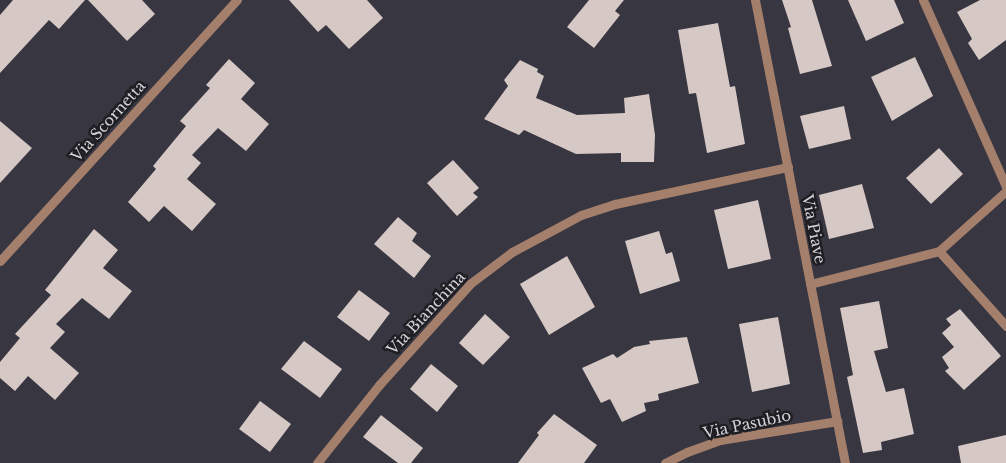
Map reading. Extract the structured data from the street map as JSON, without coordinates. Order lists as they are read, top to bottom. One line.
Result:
{"streets":{"street":["Via Scornetta","Via Piave","Via Bianchina","Via Pasubio"]},"crossings":[["Via Piave","Via Bianchina"],["Via Piave","Via Pasubio"]]}
